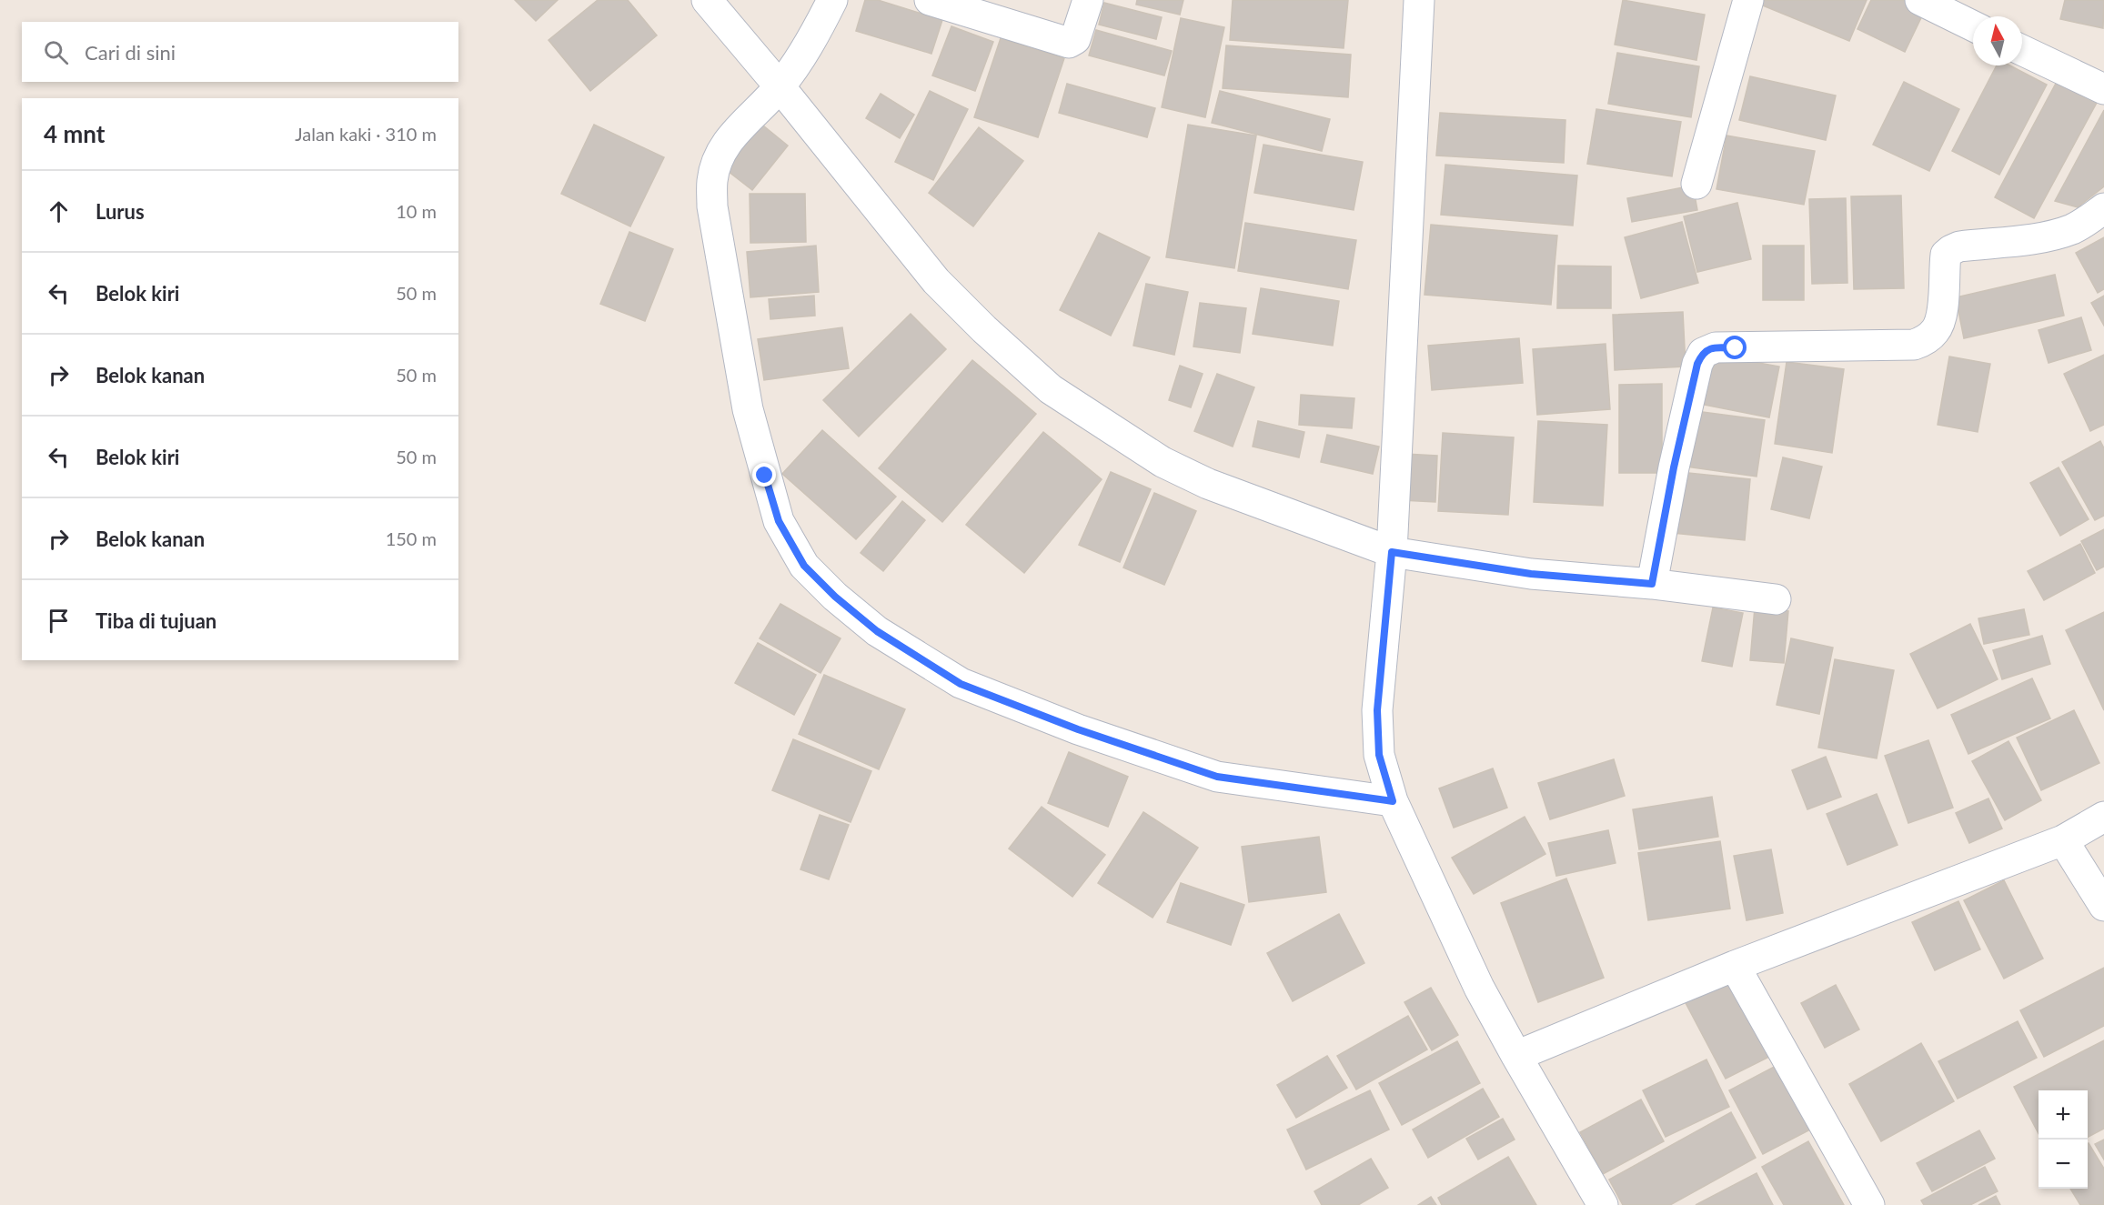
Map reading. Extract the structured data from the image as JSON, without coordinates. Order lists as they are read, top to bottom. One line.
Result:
{"north":"top","page":{"search":"Cari di sini","heading":["4 mnt","Jalan kaki · 310 m"],"list":[["Lurus","10 m"],["Belok kiri","50 m"],["Belok kanan","50 m"],["Belok kiri","50 m"],["Belok kanan","150 m"],"Tiba di tujuan"],"map_buttons":["+","−"]}}
